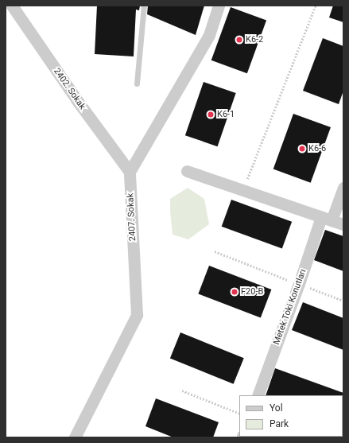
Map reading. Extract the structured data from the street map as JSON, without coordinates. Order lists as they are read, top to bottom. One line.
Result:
{"streets":{"street":["2402. Sokak","2407. Sokak","Metek Toki Konutları"]},"crossings":[["2402. Sokak","2407. Sokak"]],"places":["K6-2","K6-1","K6-6","F20-B"],"legend":["Yol","Park"]}
